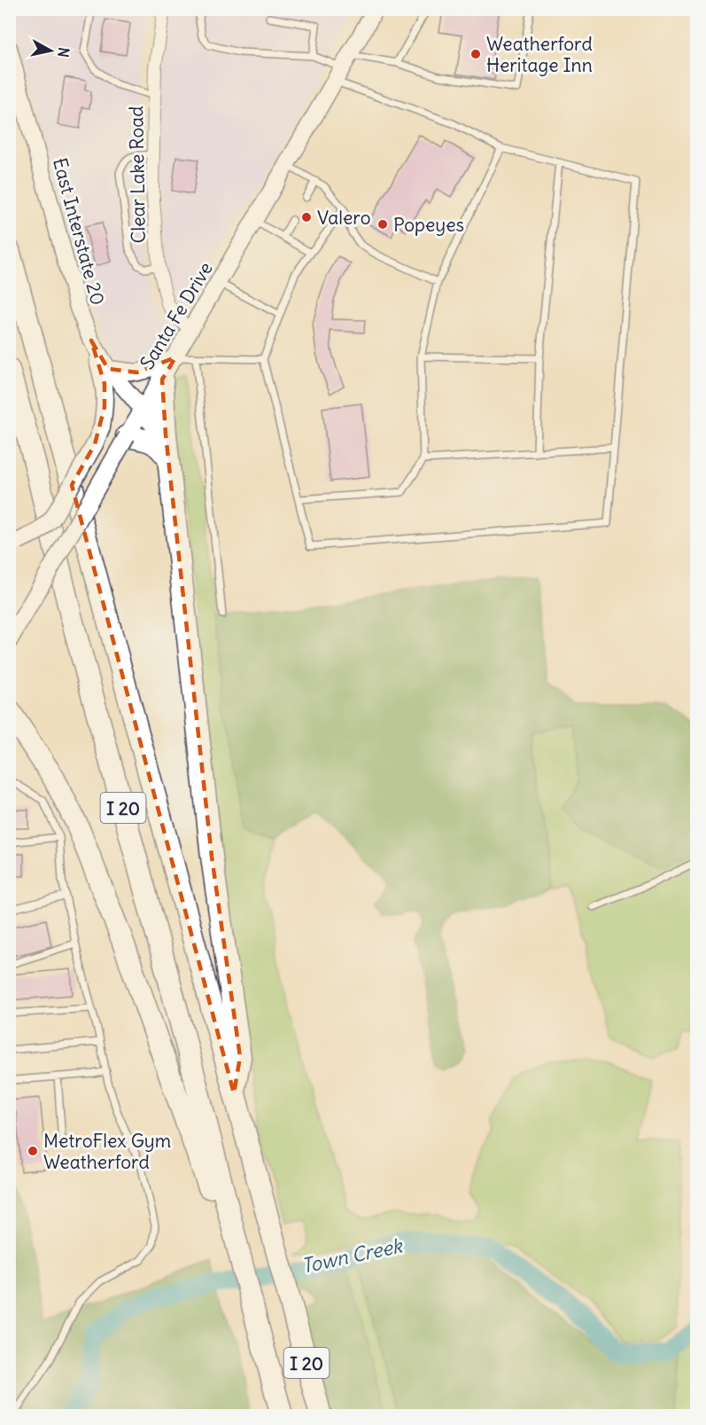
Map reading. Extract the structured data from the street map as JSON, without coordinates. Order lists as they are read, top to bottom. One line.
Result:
{"streets":{"highway":["I 20"],"main road":["East Interstate 20","Santa Fe Drive"],"street":["Clear Lake Road"]},"crossings":[["Clear Lake Road","Santa Fe Drive"],["East Interstate 20","Santa Fe Drive"]],"water":["Town Creek"],"places":["Weatherford Heritage Inn","Valero","Popeyes","MetroFlex Gym Weatherford"],"north":"right"}
